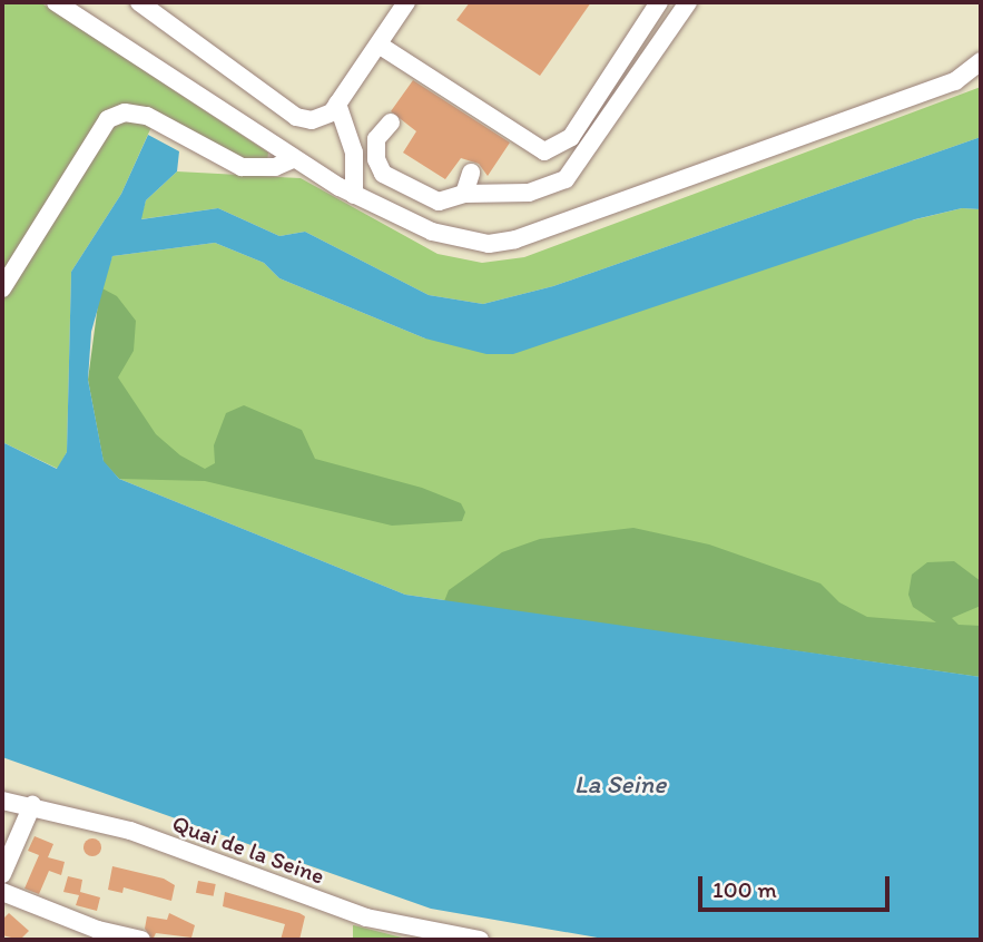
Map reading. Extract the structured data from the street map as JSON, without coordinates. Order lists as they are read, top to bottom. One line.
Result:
{"streets":{"street":["Quai de la Seine"]},"water":["La Seine"],"scale_bar":"100 m"}
